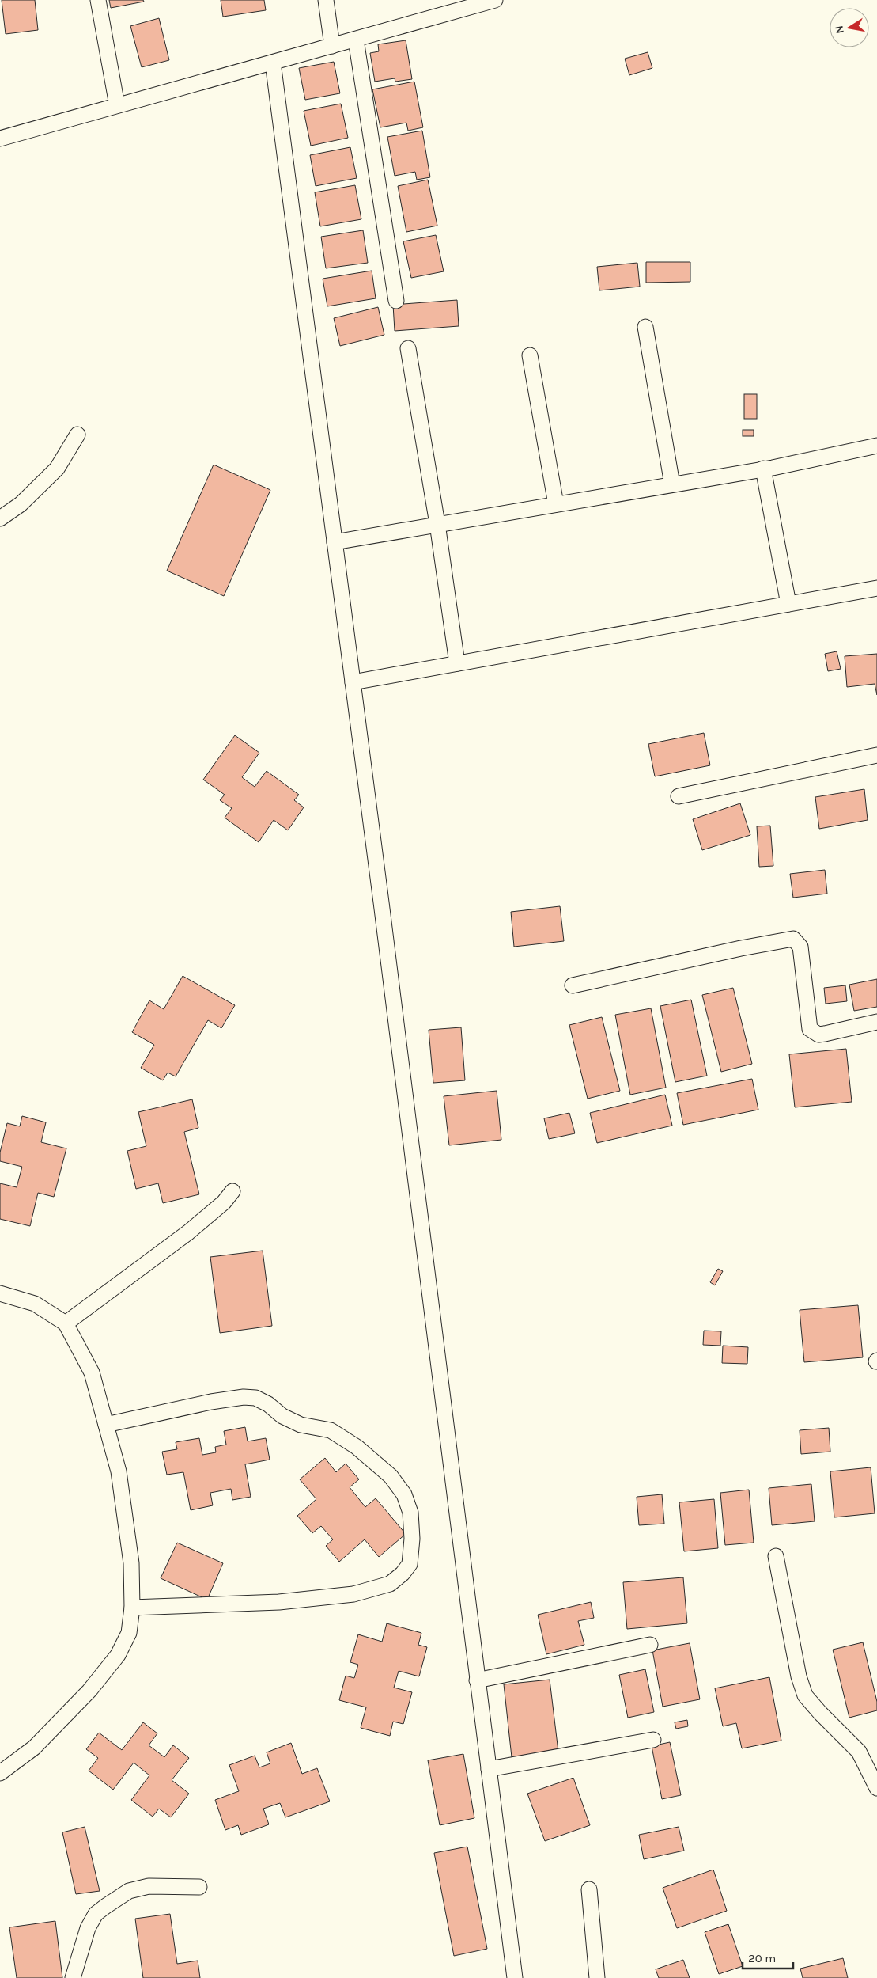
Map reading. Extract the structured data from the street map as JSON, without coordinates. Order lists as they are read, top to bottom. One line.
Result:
{"scale_bar":"20 m","north":"left"}
